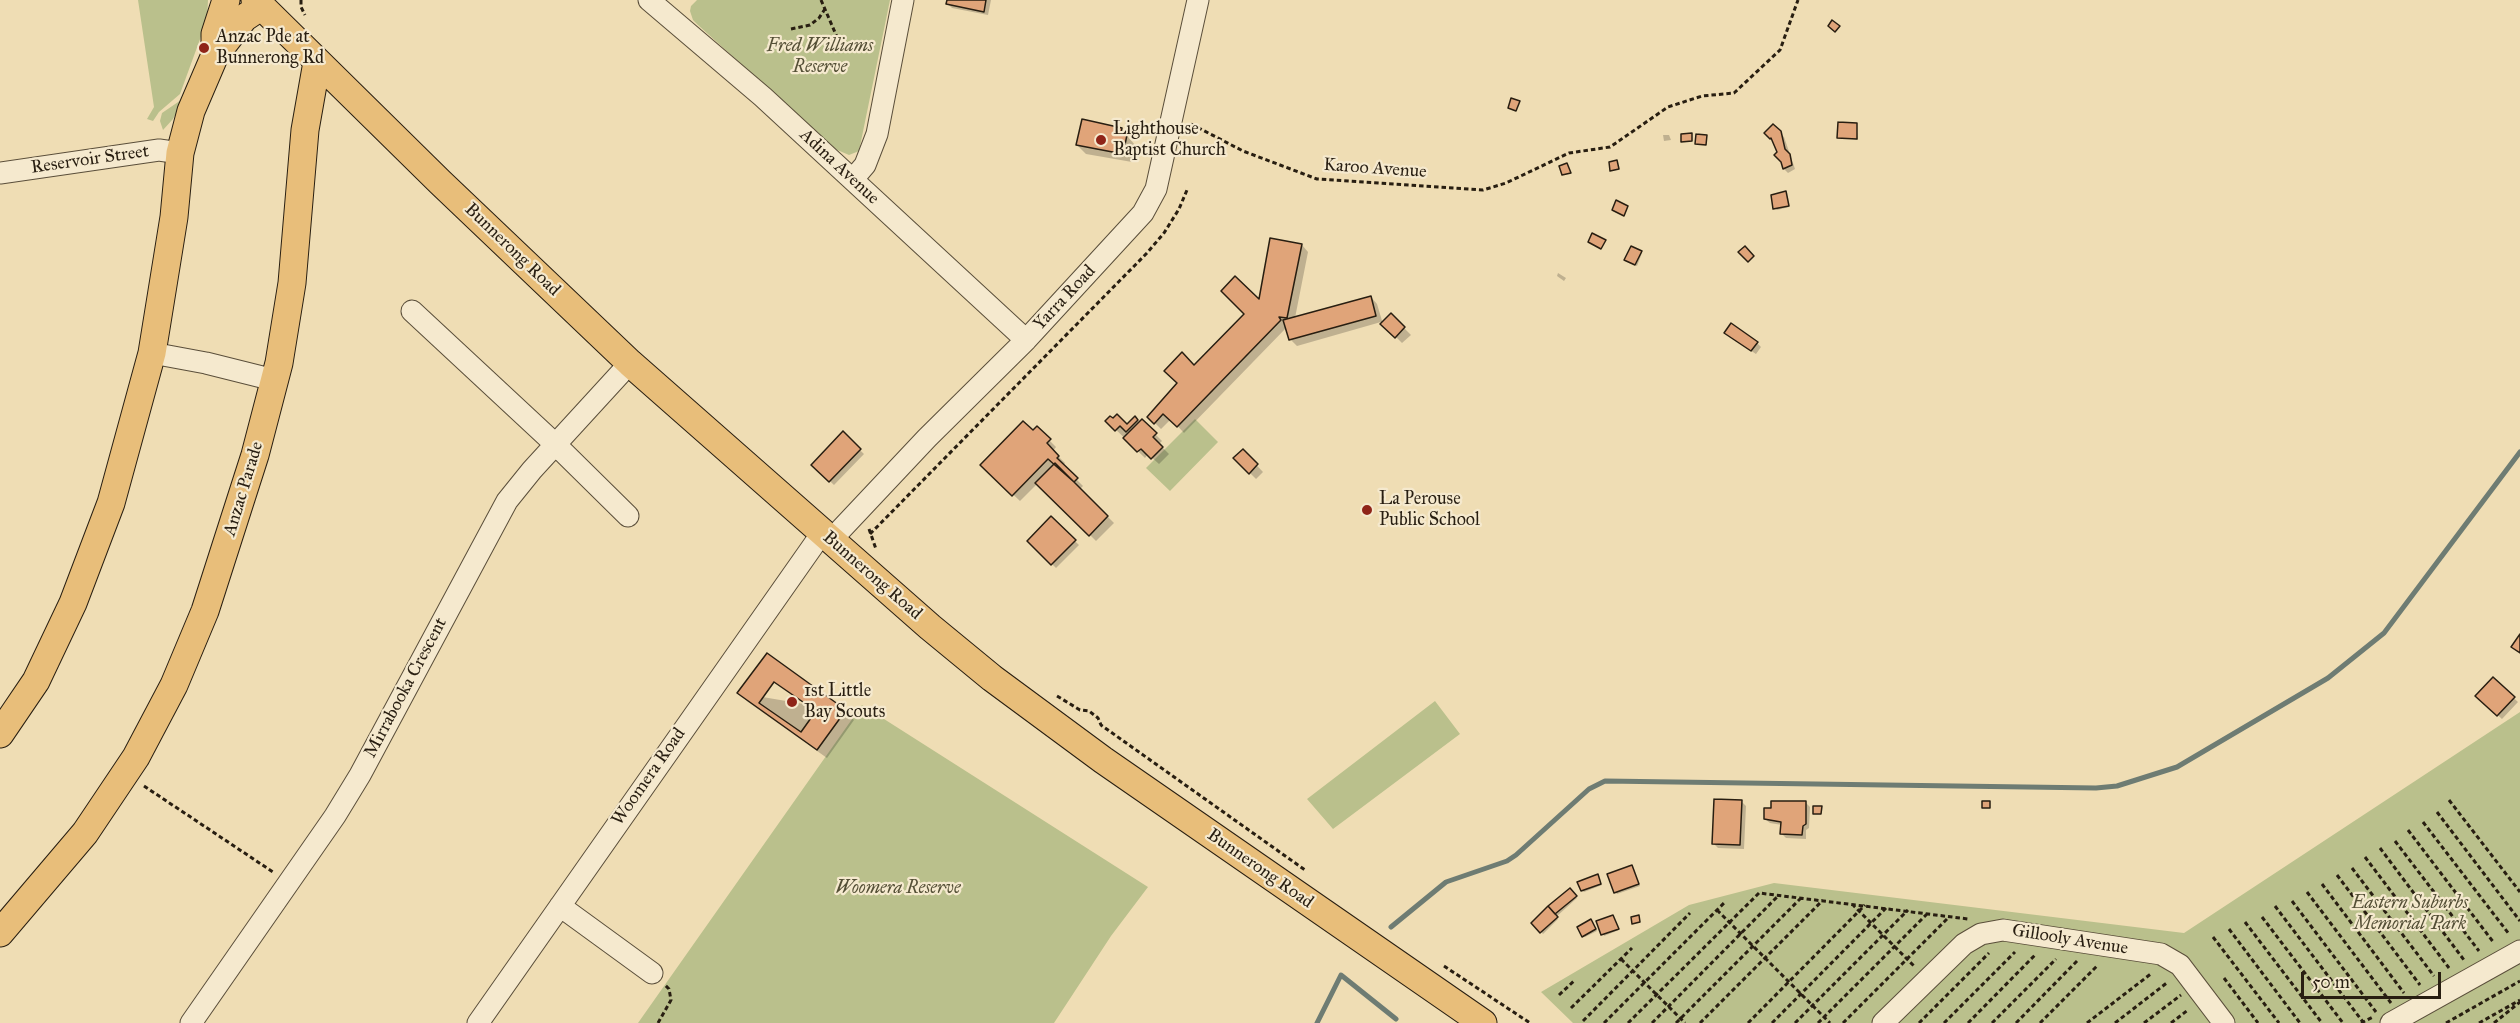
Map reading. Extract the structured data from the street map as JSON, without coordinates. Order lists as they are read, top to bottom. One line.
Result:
{"streets":{"main road":["Bunnerong Road","Anzac Parade"],"street":["Reservoir Street","Adina Avenue","Yarra Road","Mirrabooka Crescent","Woomera Road","Gillooly Avenue"],"path":["Karoo Avenue"]},"crossings":[["Adina Avenue","Yarra Road"],["Karoo Avenue","Yarra Road"],["Bunnerong Road","Yarra Road"],["Bunnerong Road","Anzac Parade"],["Bunnerong Road","Mirrabooka Crescent"],["Bunnerong Road","Woomera Road"],["Yarra Road","Woomera Road"]],"parks":["Fred Williams Reserve","Woomera Reserve","Eastern Suburbs Memorial Park"],"places":["Anzac Pde at Bunnerong Rd","Lighthouse Baptist Church","La Perouse Public School","1st Little Bay Scouts"],"scale_bar":"50 m"}
